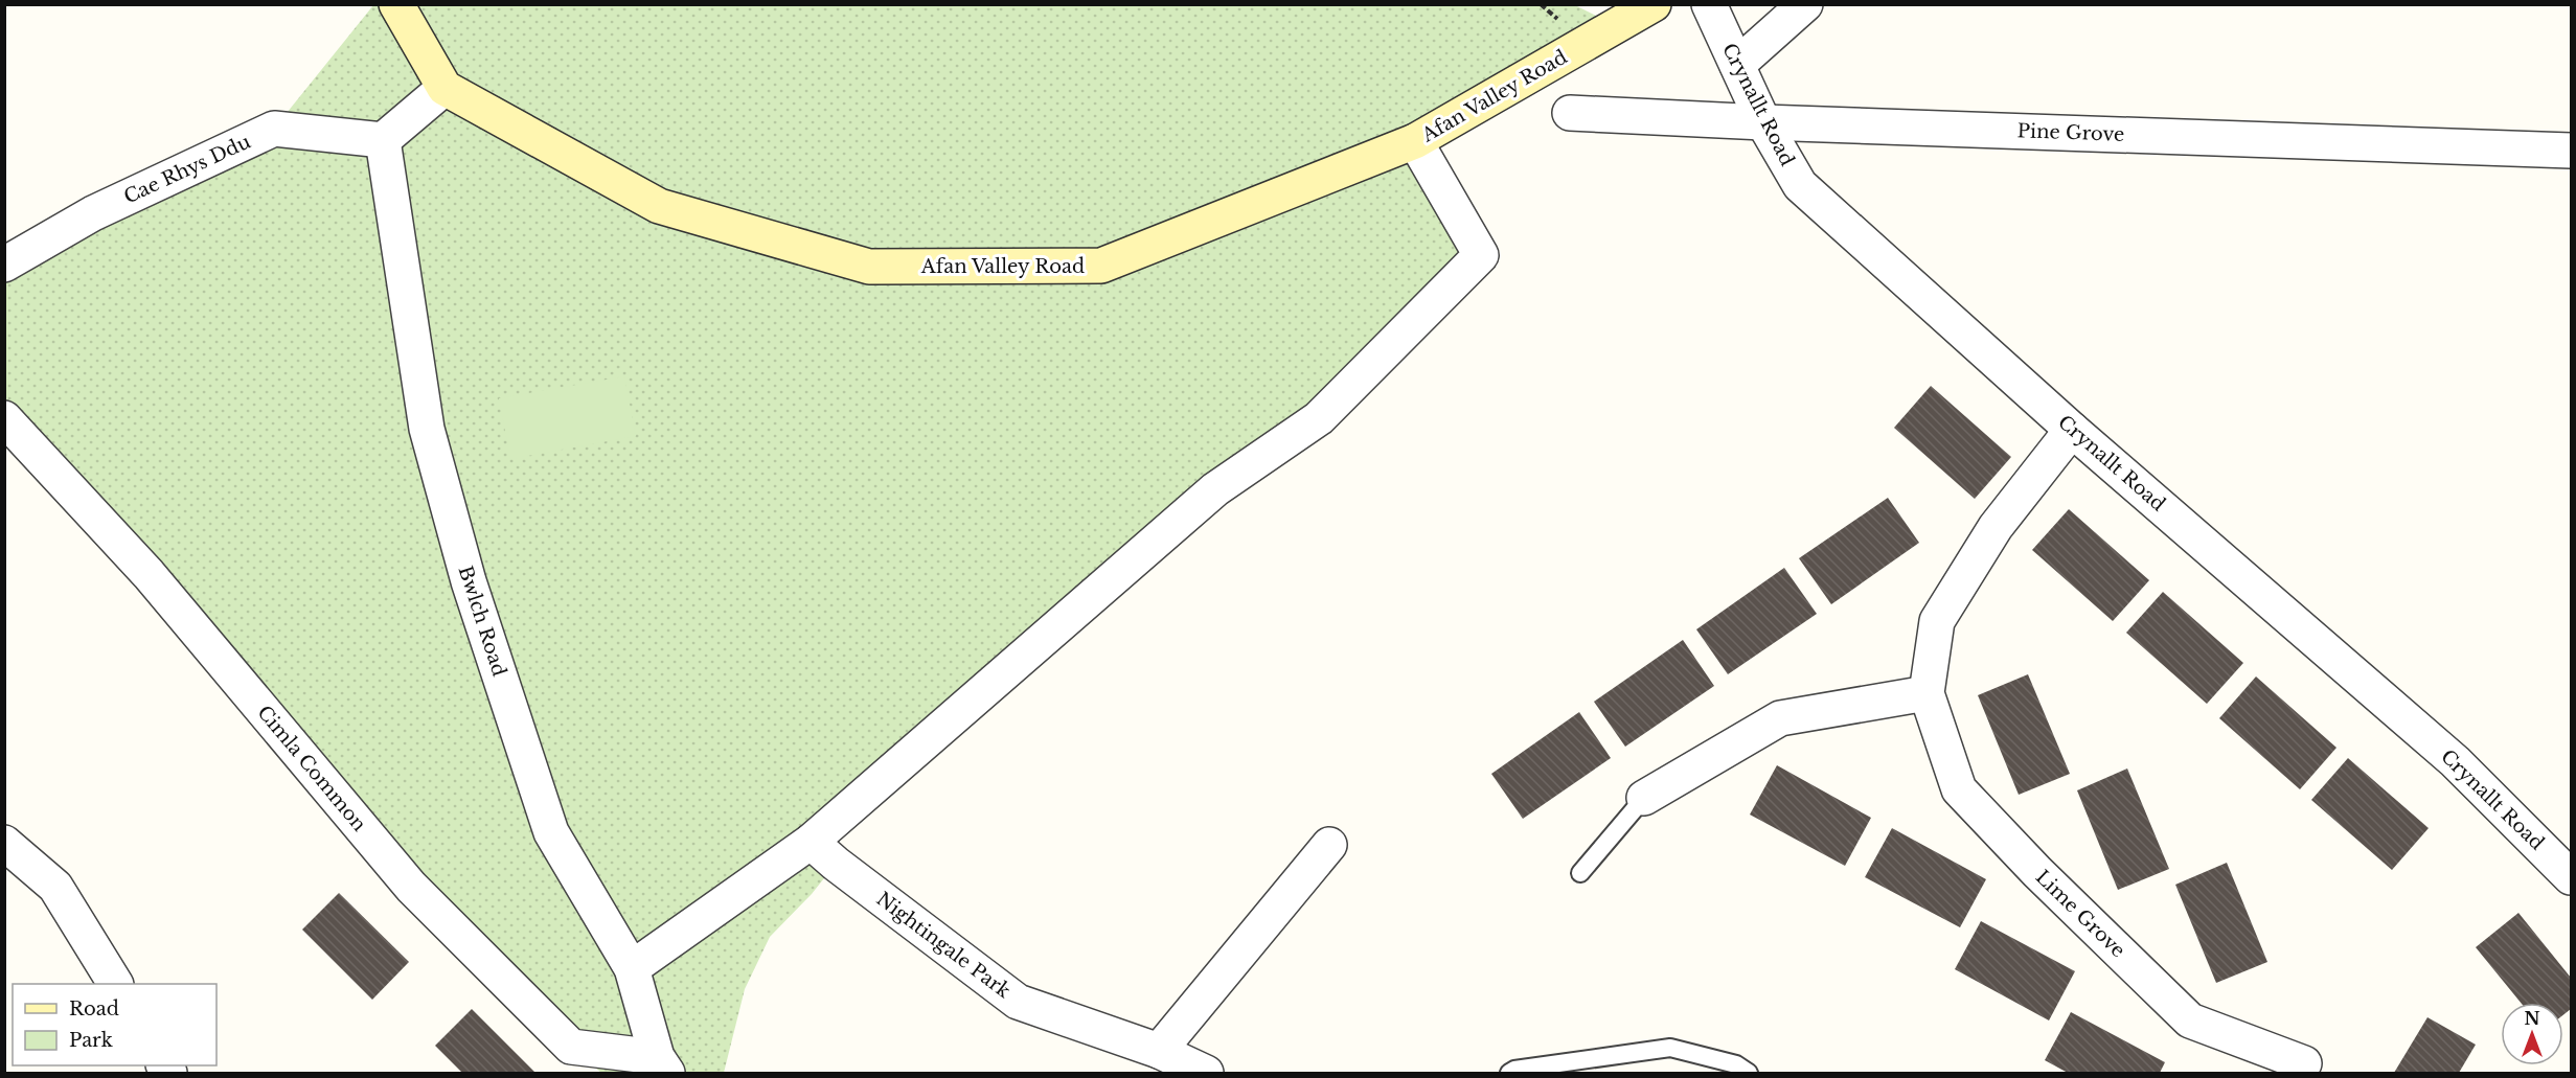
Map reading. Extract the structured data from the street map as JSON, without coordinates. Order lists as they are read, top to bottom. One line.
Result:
{"streets":{"main road":["Afan Valley Road"],"street":["Crynallt Road","Pine Grove","Cae Rhys Ddu","Bwlch Road","Cimla Common","Lime Grove","Nightingale Park"]},"crossings":[["Crynallt Road","Pine Grove"],["Crynallt Road","Lime Grove"],["Cae Rhys Ddu","Bwlch Road"],["Bwlch Road","Cimla Common"]],"legend":["Road","Park"],"north":"top"}
